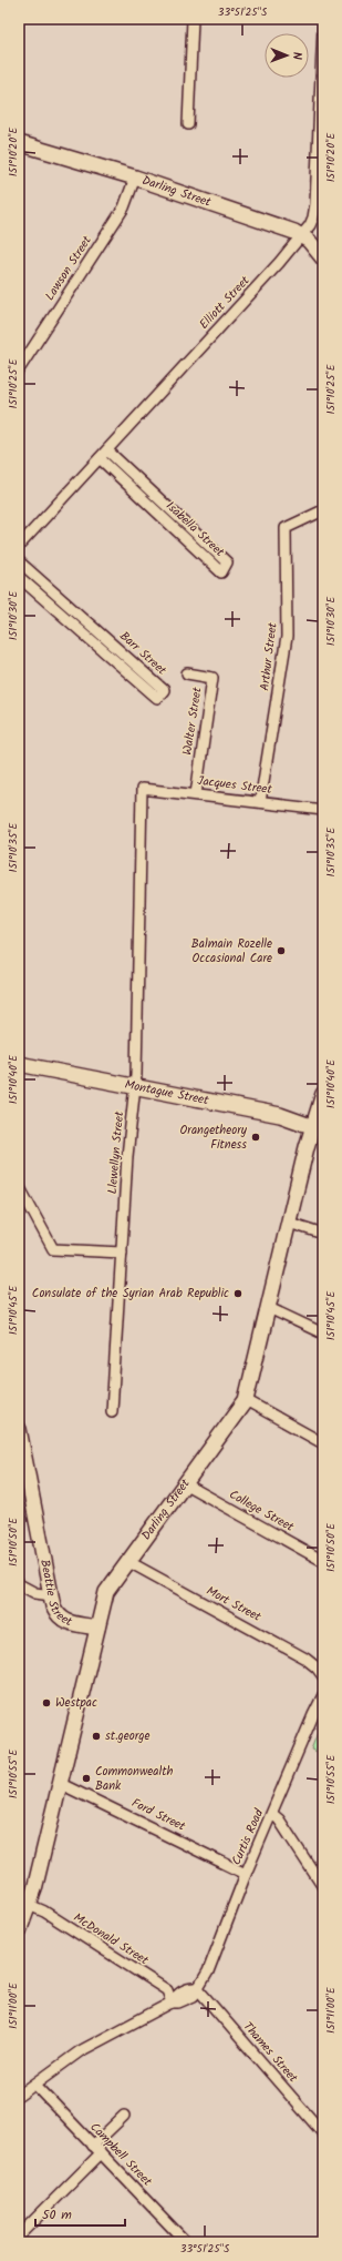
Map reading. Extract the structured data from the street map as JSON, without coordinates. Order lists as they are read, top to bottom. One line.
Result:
{"streets":{"street":["Darling Street","Lawson Street","Elliott Street","Isabella Street","Barr Street","Arthur Street","Walter Street","Jacques Street","Montague Street","Llewellyn Street","College Street","Beattie Street","Mort Street","Ford Street","Curtis Road","McDonald Street","Thames Street","Campbell Street"]},"crossings":[["Darling Street","Lawson Street"],["Darling Street","Elliott Street"],["Darling Street","Montague Street"],["Darling Street","College Street"],["Darling Street","Beattie Street"],["Darling Street","Mort Street"],["Darling Street","Ford Street"],["Darling Street","McDonald Street"],["Elliott Street","Isabella Street"],["Arthur Street","Jacques Street"],["Walter Street","Jacques Street"],["Jacques Street","Llewellyn Street"],["Montague Street","Llewellyn Street"],["Ford Street","Curtis Road"],["Curtis Road","McDonald Street"],["Curtis Road","Thames Street"],["Curtis Road","Campbell Street"]],"places":["Balmain Rozelle Occasional Care","Orangetheory Fitness","Consulate of the Syrian Arab Republic","Westpac","st.george","Commonwealth Bank"],"scale_bar":"50 m","north":"right","coordinates":["33°51'25\"S","151°10'20\"E","151°10'25\"E","151°10'30\"E","151°10'35\"E","151°10'40\"E","151°10'45\"E","151°10'50\"E","151°10'55\"E","151°11'00\"E"]}
